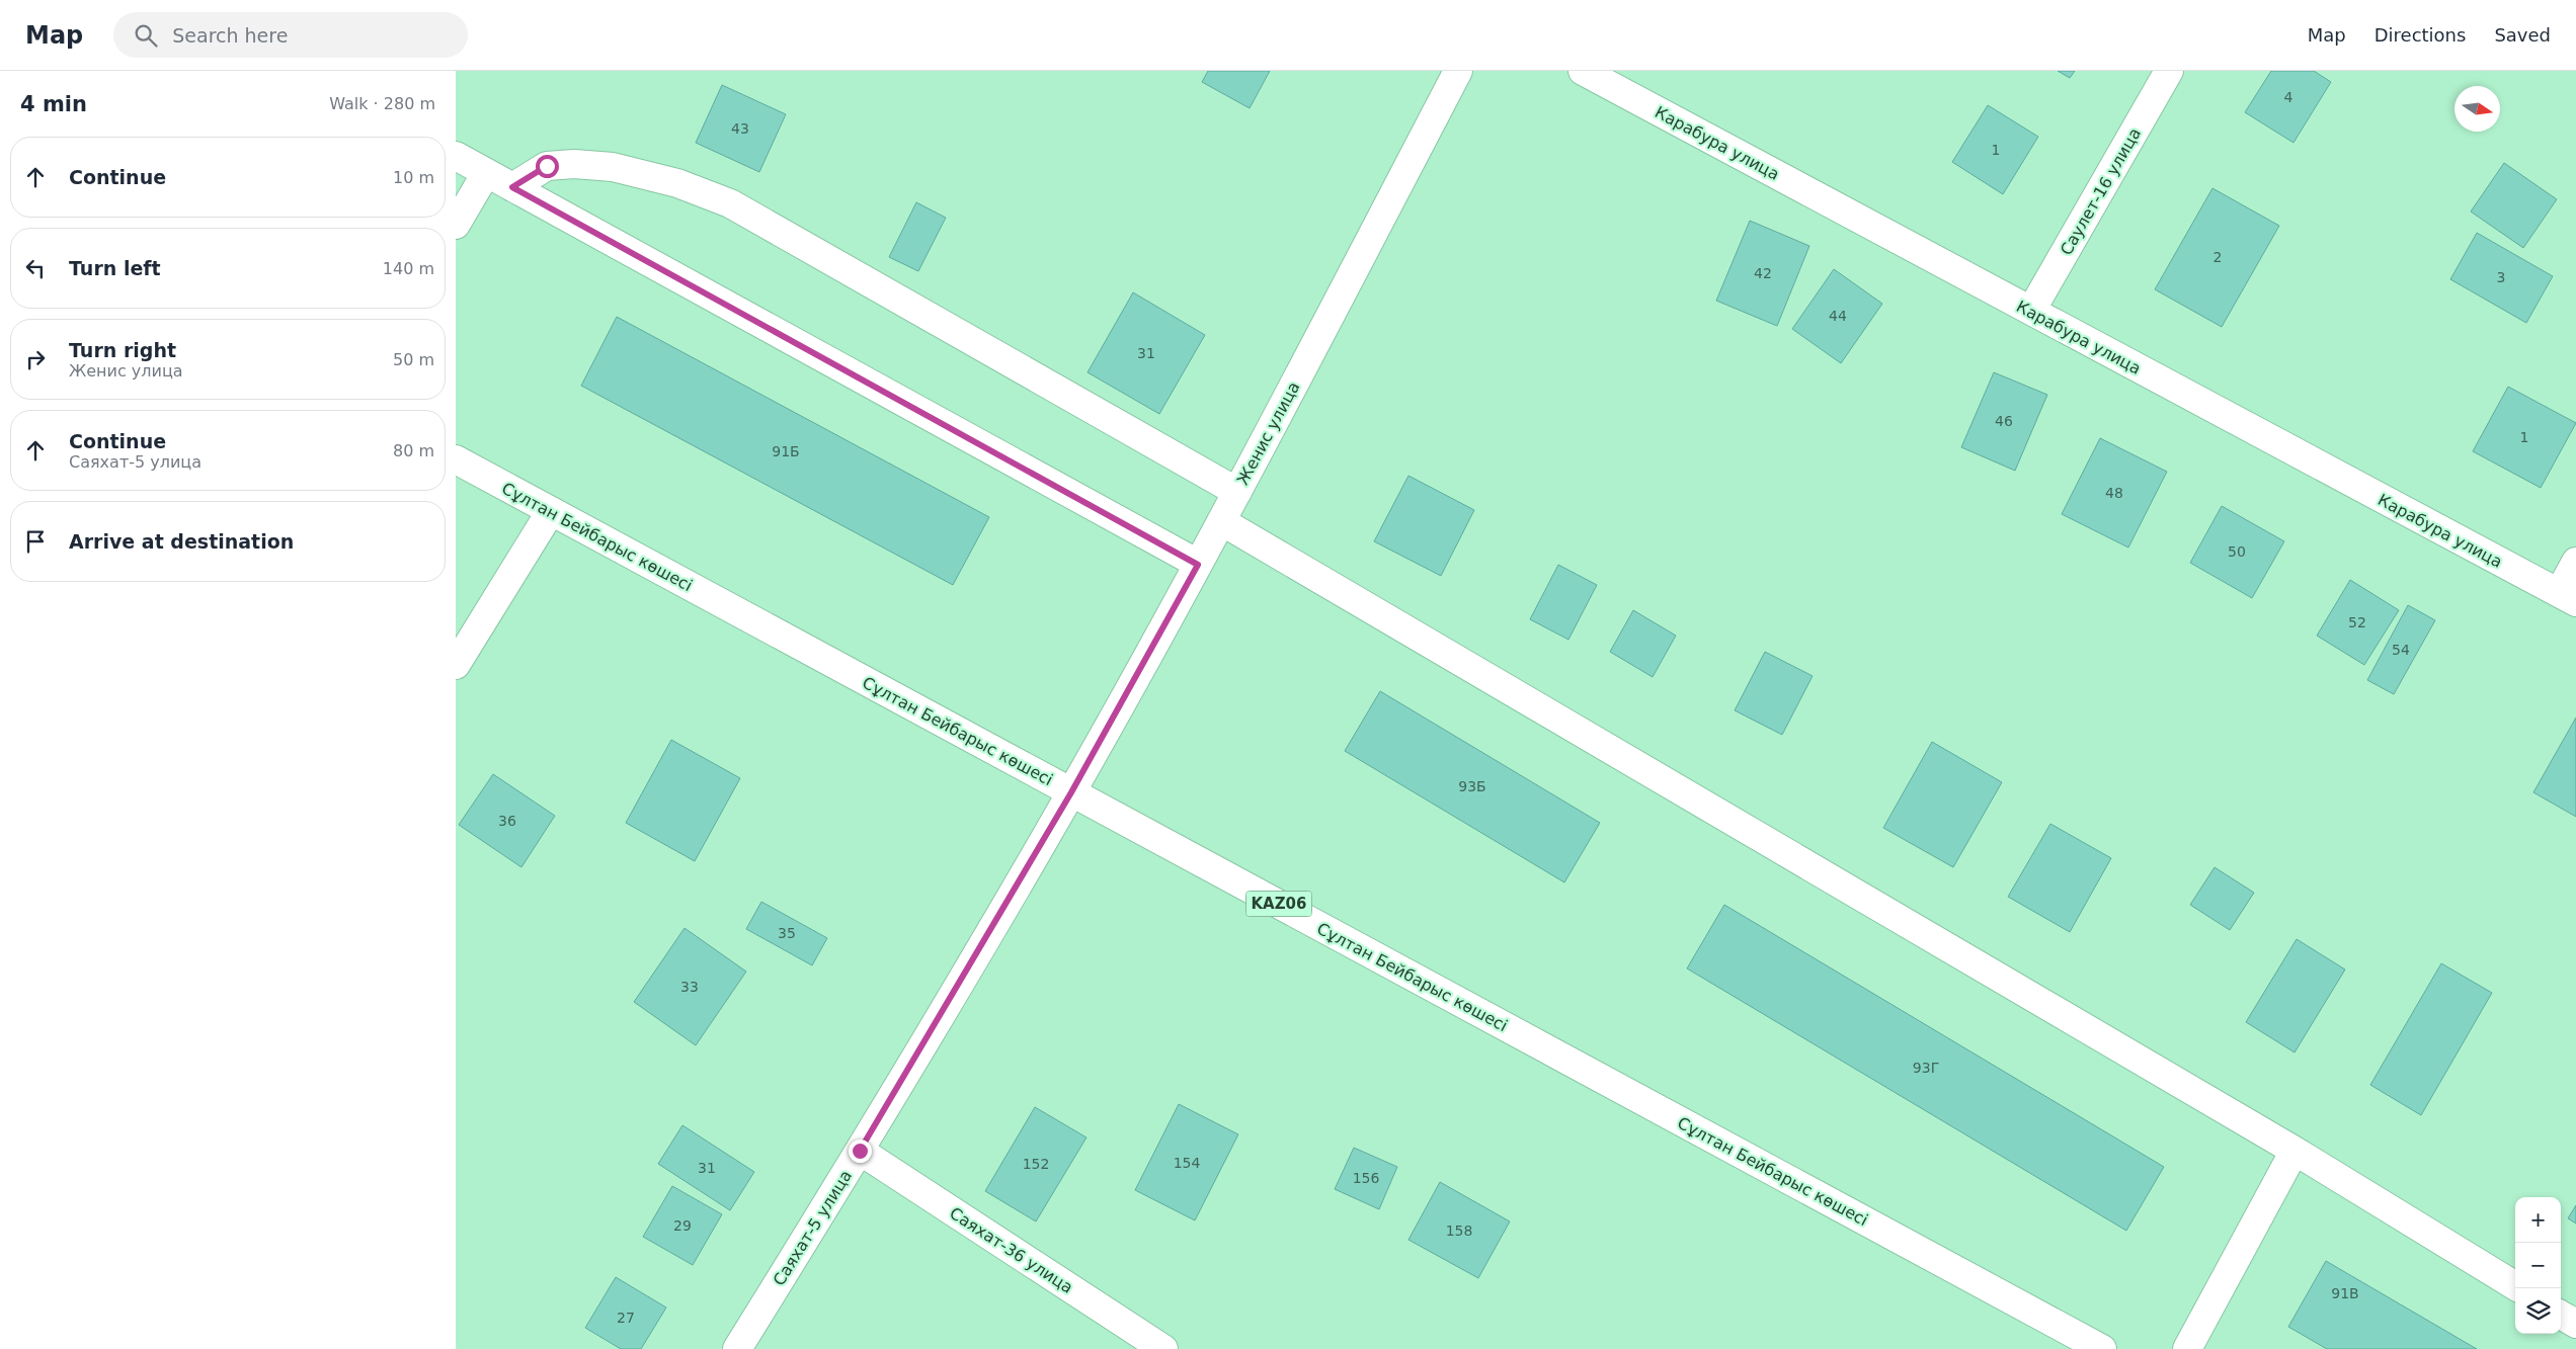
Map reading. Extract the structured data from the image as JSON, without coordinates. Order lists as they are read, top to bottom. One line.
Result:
{"streets":{"street":["Карабура улица","Саулет-16 улица","Женис улица","Сұлтан Бейбарыс көшесі","KAZ06","Саяхат-5 улица","Саяхат-36 улица"]},"crossings":[["Карабура улица","Саулет-16 улица"],["Женис улица","Сұлтан Бейбарыс көшесі"],["Женис улица","Саяхат-5 улица"],["Сұлтан Бейбарыс көшесі","Саяхат-5 улица"],["Саяхат-5 улица","Саяхат-36 улица"]],"house_numbers":["4","43","1","2","42","3","44","31","46","1","91Б","48","50","52","54","93Б","36","35","33","93Г","154","152","31","156","29","158","91В","27"],"north":"right","page":{"header":"Map","search":"Search here","nav":["Map","Directions","Saved"],"heading":["4 min","Walk · 280 m"],"list":[["Continue","10 m"],["Turn left","140 m"],["Turn right","Женис улица","50 m"],["Continue","Саяхат-5 улица","80 m"],"Arrive at destination"],"map_buttons":["+","−"]}}
